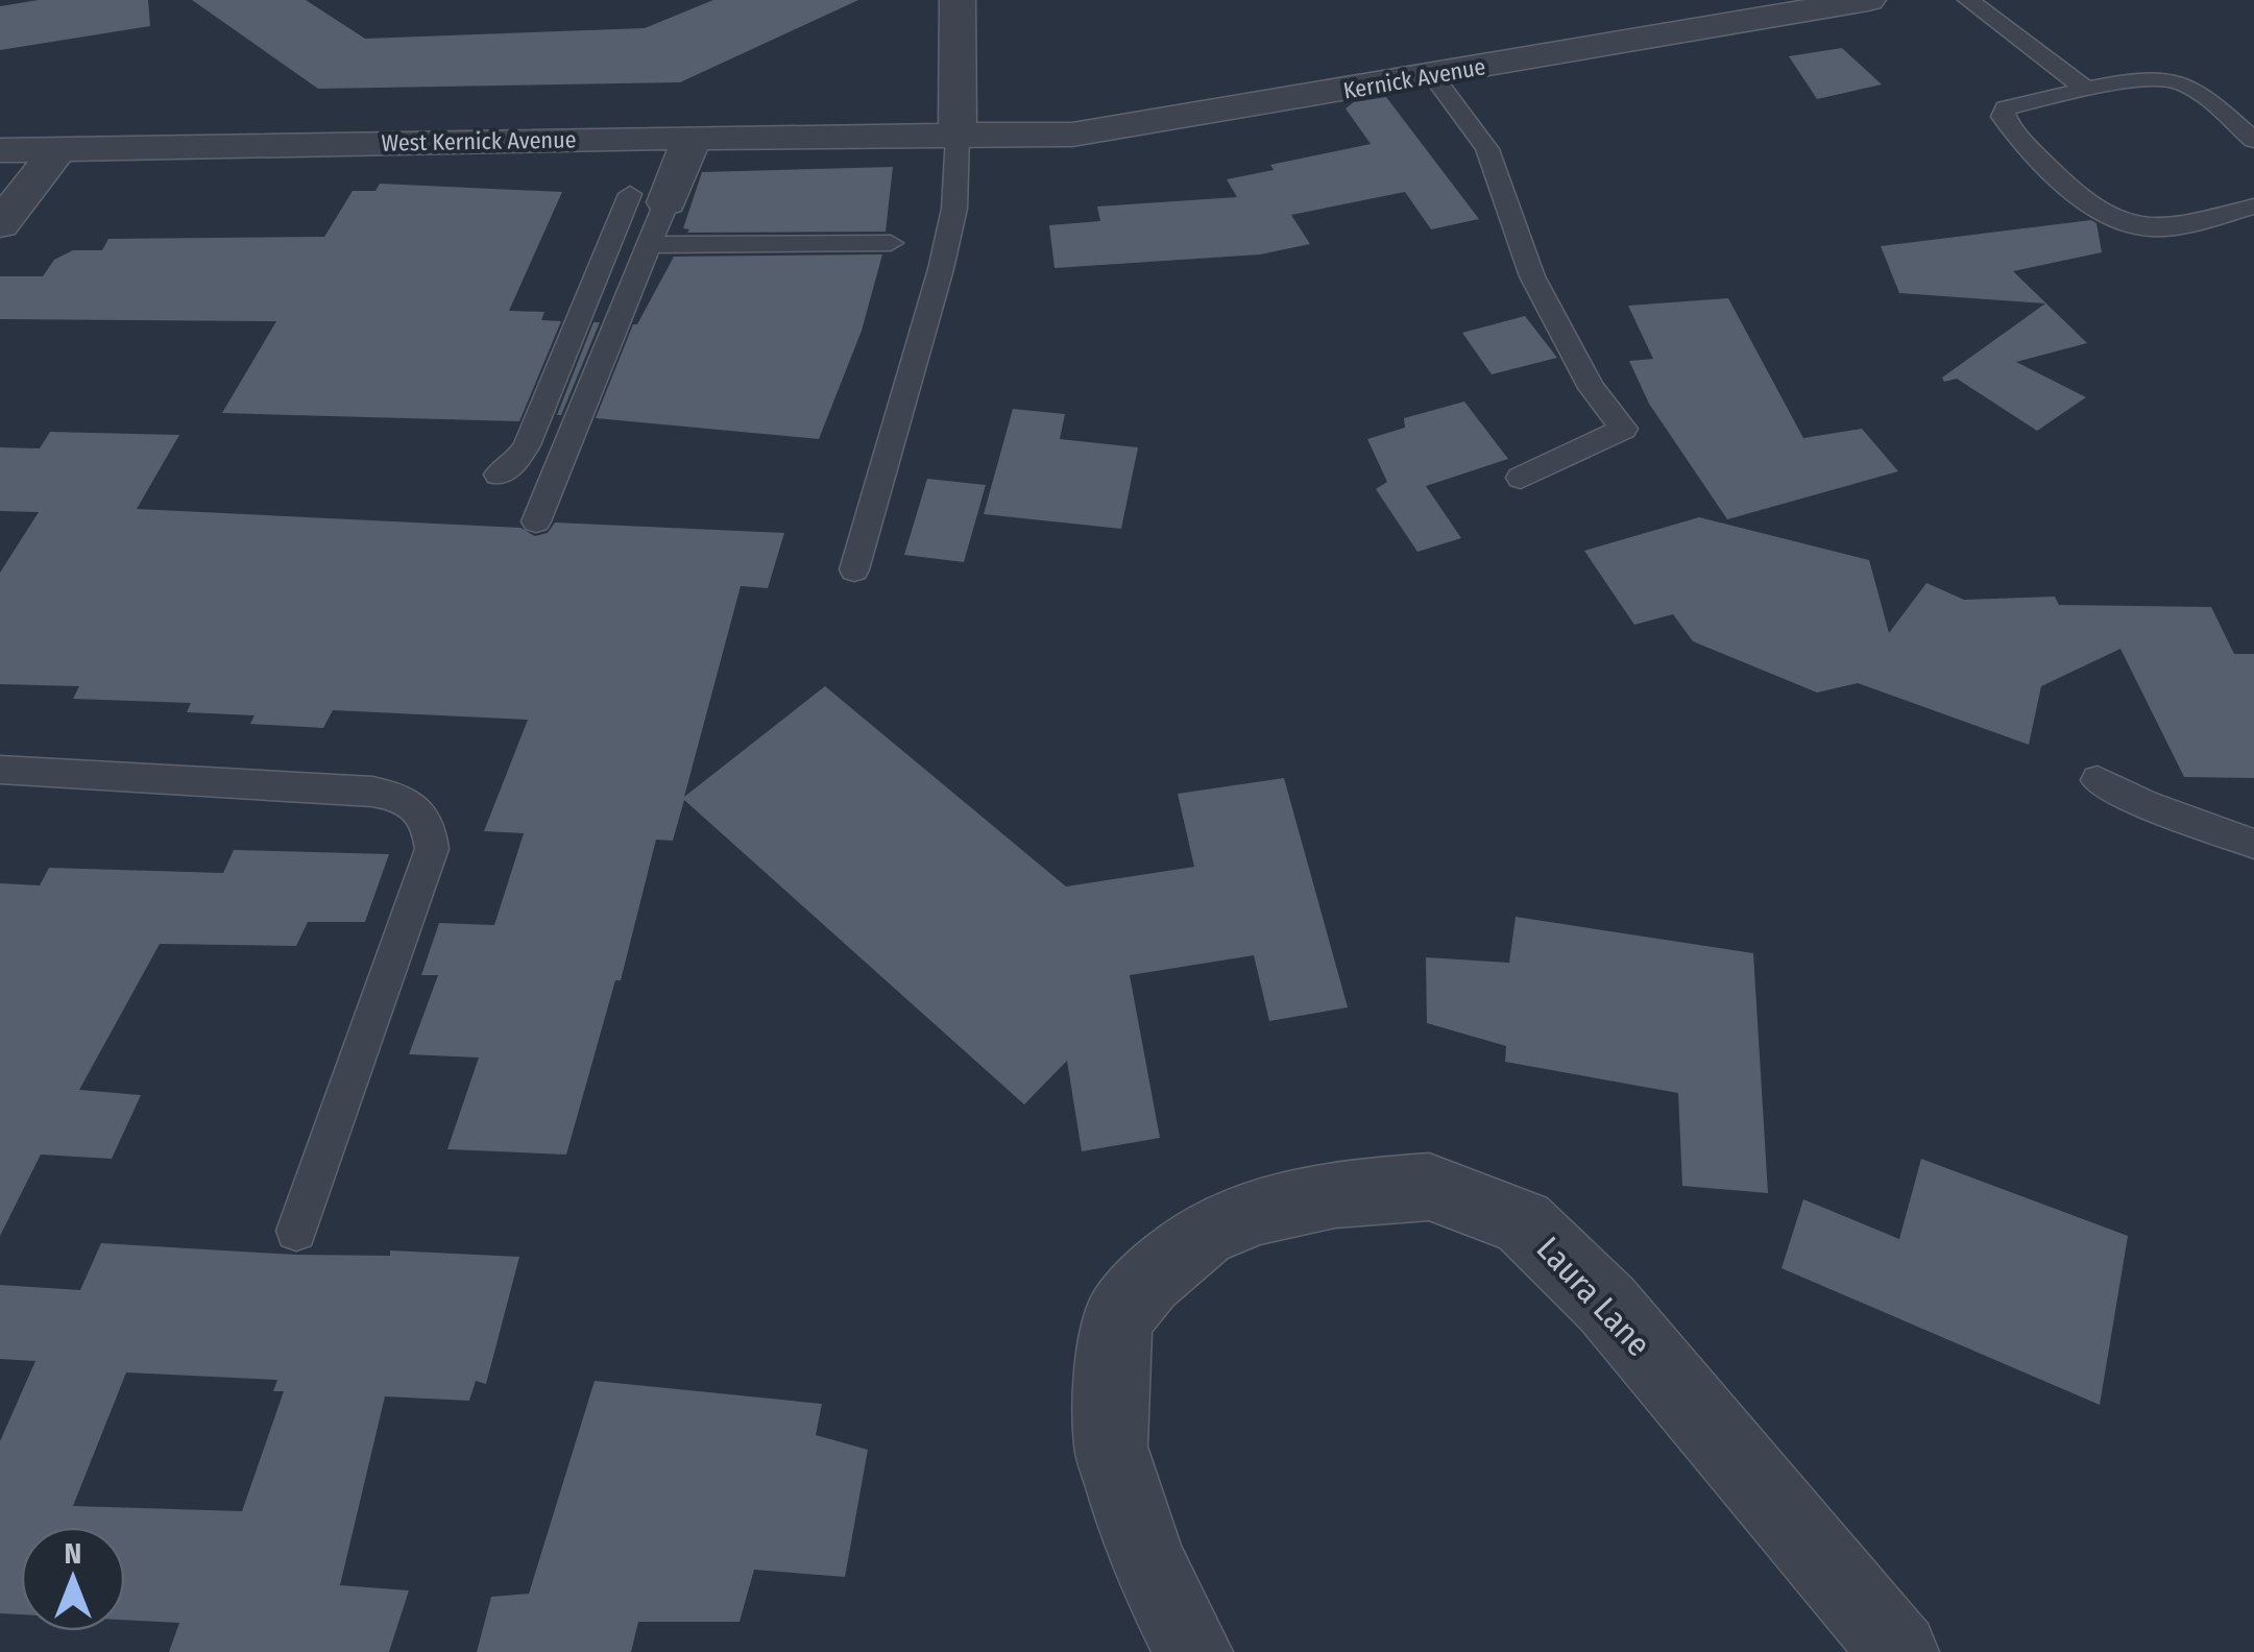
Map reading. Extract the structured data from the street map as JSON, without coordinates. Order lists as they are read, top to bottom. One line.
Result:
{"streets":{"street":["Kernick Avenue","West Kernick Avenue","Laura Lane"]},"crossings":[["Kernick Avenue","West Kernick Avenue"]],"north":"top"}
